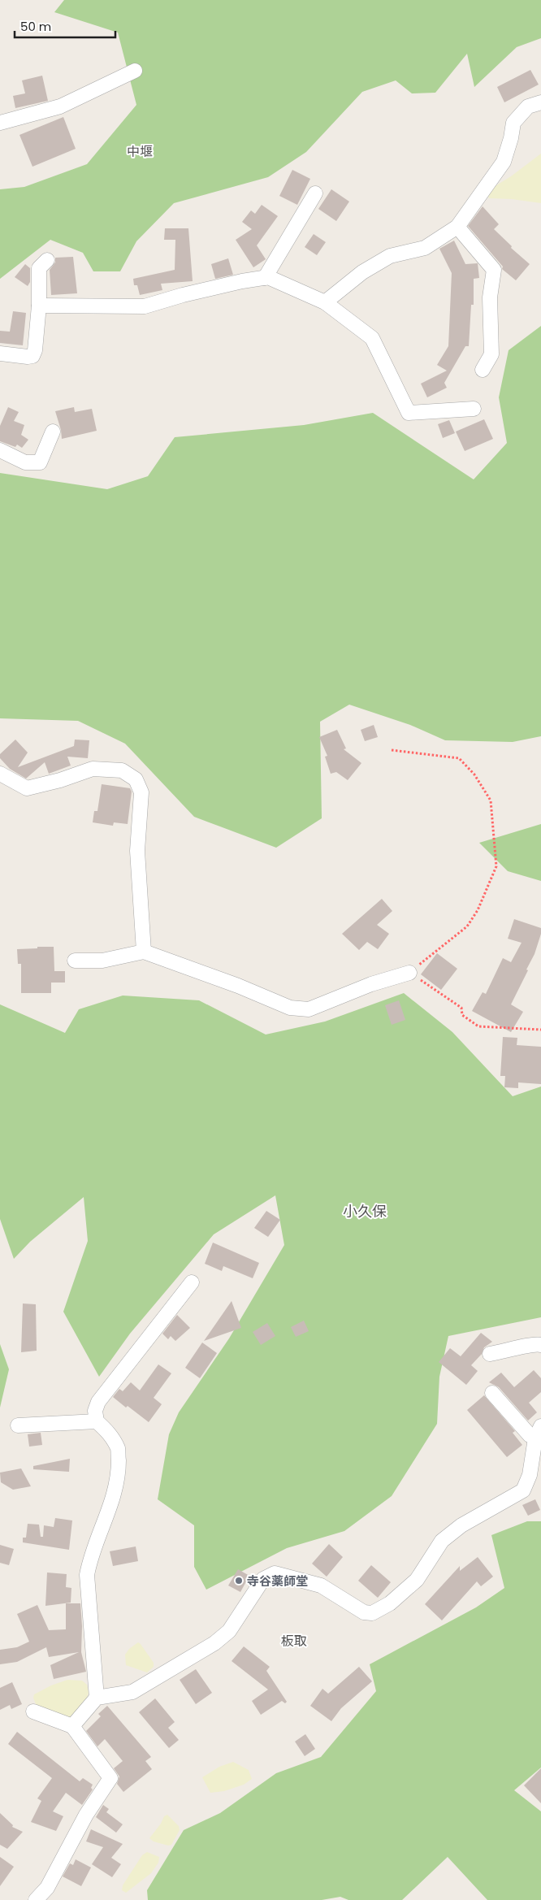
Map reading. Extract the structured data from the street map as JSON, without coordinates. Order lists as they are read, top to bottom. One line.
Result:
{"districts":["中堰","小久保","板取"],"places":["寺谷薬師堂"],"scale_bar":"50 m"}
